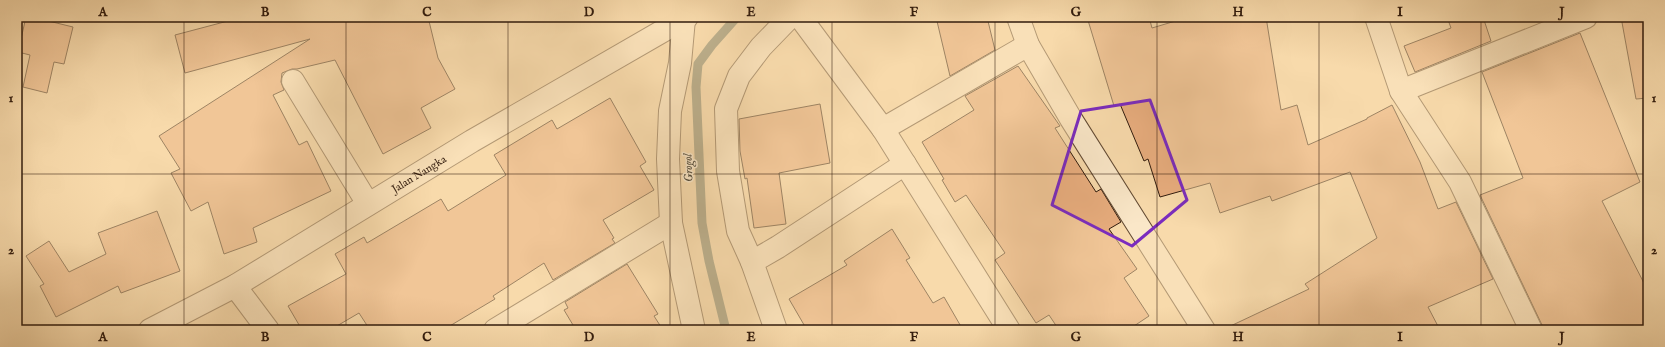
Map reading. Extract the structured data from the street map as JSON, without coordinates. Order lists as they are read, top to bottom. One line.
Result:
{"streets":{"street":["Jalan Nangka"]},"water":["Grogol"],"grid":{"columns":["A","B","C","D","E","F","G","H","I","J"],"rows":["1","2"]}}
